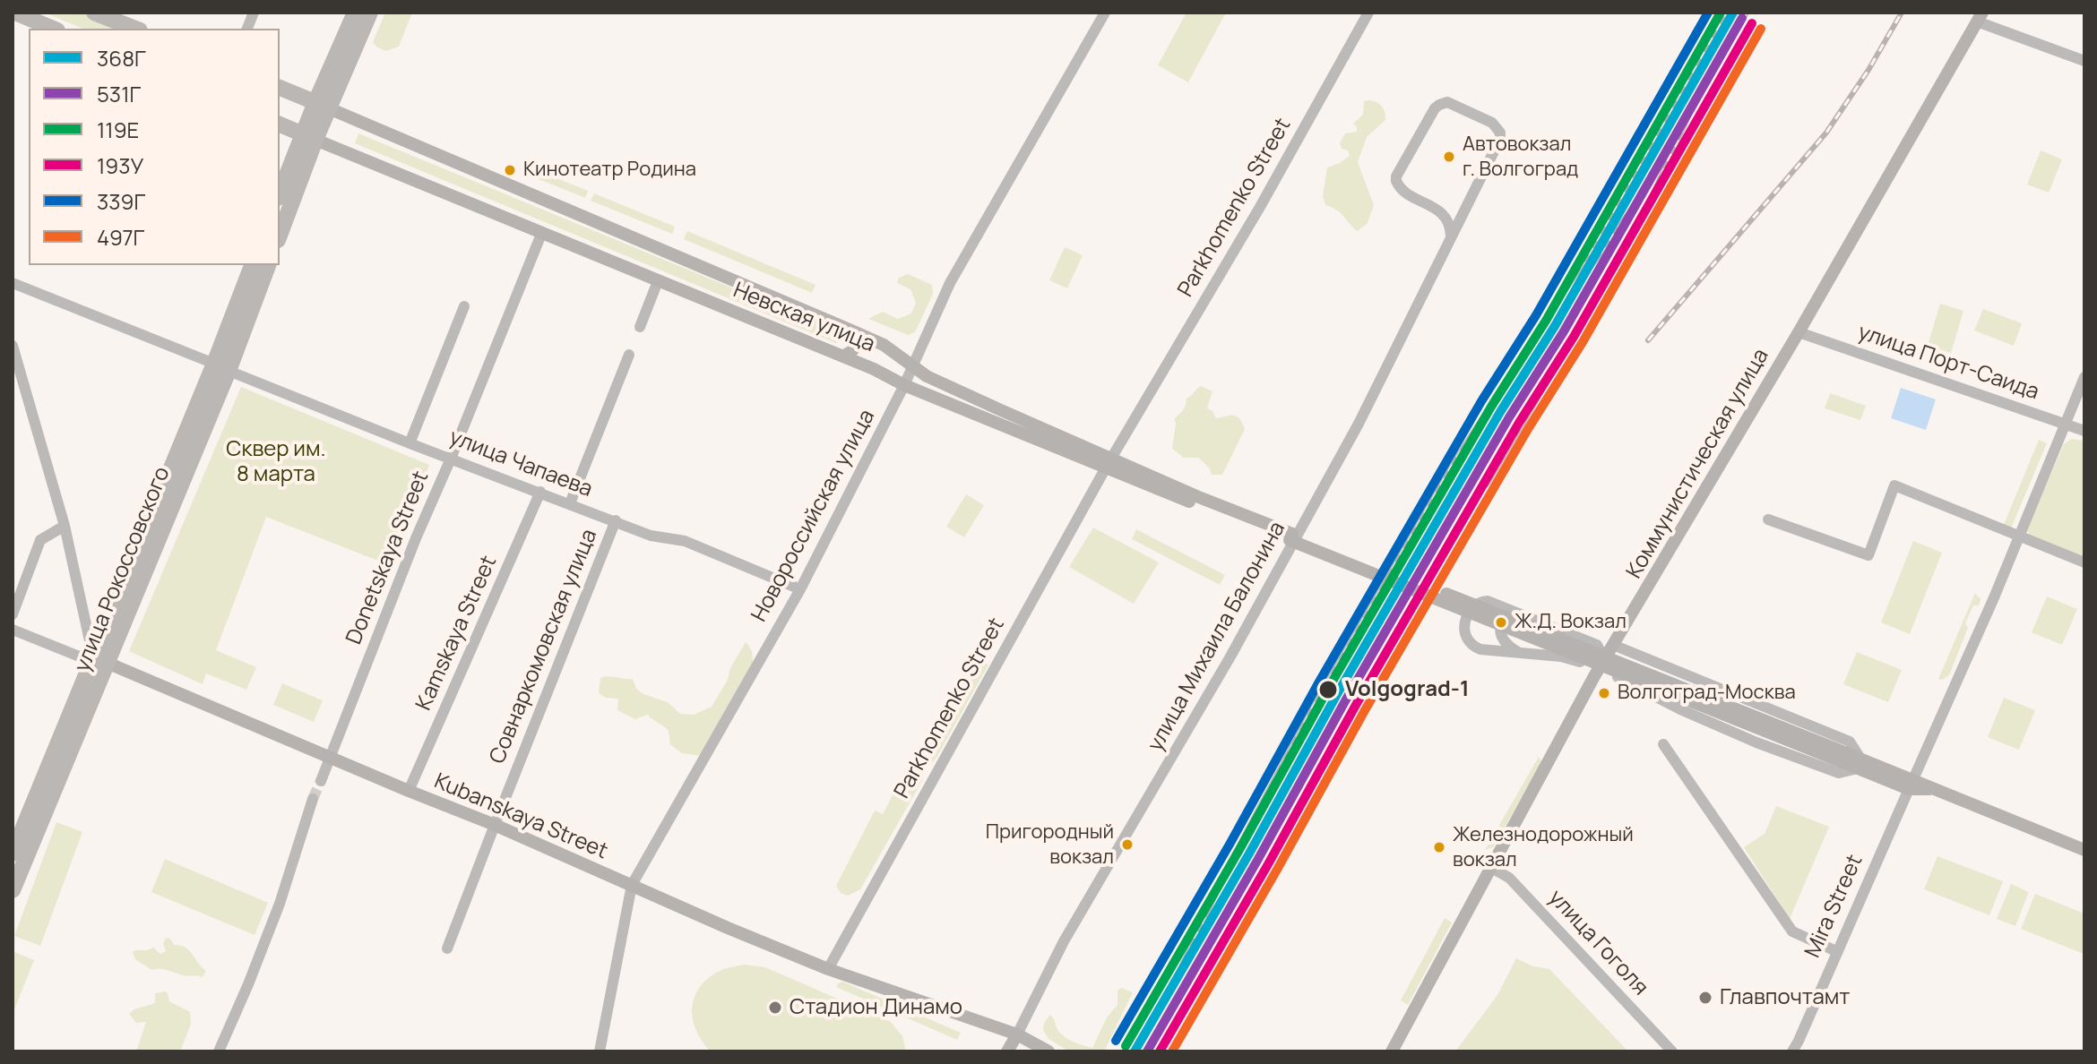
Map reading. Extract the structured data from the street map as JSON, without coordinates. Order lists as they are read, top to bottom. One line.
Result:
{"streets":{"highway":["улица Рокоссовского"],"main road":["Невская улица","Коммунистическая улица","улица Михаила Балонина","Kubanskaya Street"],"street":["Parkhomenko Street","улица Порт-Саида","улица Чапаева","Новороссийская улица","Donetskaya Street","Kamskaya Street","Совнаркомовская улица","Mira Street","улица Гоголя"]},"crossings":[["Parkhomenko Street","Невская улица"],["Parkhomenko Street","Kubanskaya Street"],["Невская улица","Новороссийская улица"],["Невская улица","Donetskaya Street"],["Невская улица","Mira Street"],["улица Порт-Саида","Коммунистическая улица"],["улица Порт-Саида","Mira Street"],["улица Чапаева","Новороссийская улица"],["улица Чапаева","Donetskaya Street"],["улица Чапаева","улица Рокоссовского"],["улица Чапаева","Kamskaya Street"],["улица Чапаева","Совнаркомовская улица"],["Коммунистическая улица","улица Гоголя"],["Новороссийская улица","Kubanskaya Street"],["Donetskaya Street","Kubanskaya Street"],["улица Рокоссовского","Kubanskaya Street"],["Kamskaya Street","Kubanskaya Street"],["улица Михаила Балонина","Kubanskaya Street"],["Совнаркомовская улица","Kubanskaya Street"]],"parks":["Сквер им. 8 марта"],"places":["Автовокзал г. Волгоград","Кинотеатр Родина","Ж.Д. Вокзал","Volgograd-1","Волгоград-Москва","Пригородный вокзал","Железнодорожный вокзал","Главпочтамт","Стадион Динамо"],"lines":["transit line 368Г","transit line 119Е","transit line 339Г","transit line 531Г","transit line 193У","transit line 497Г"],"legend":["368Г","531Г","119Е","193У","339Г","497Г"]}
